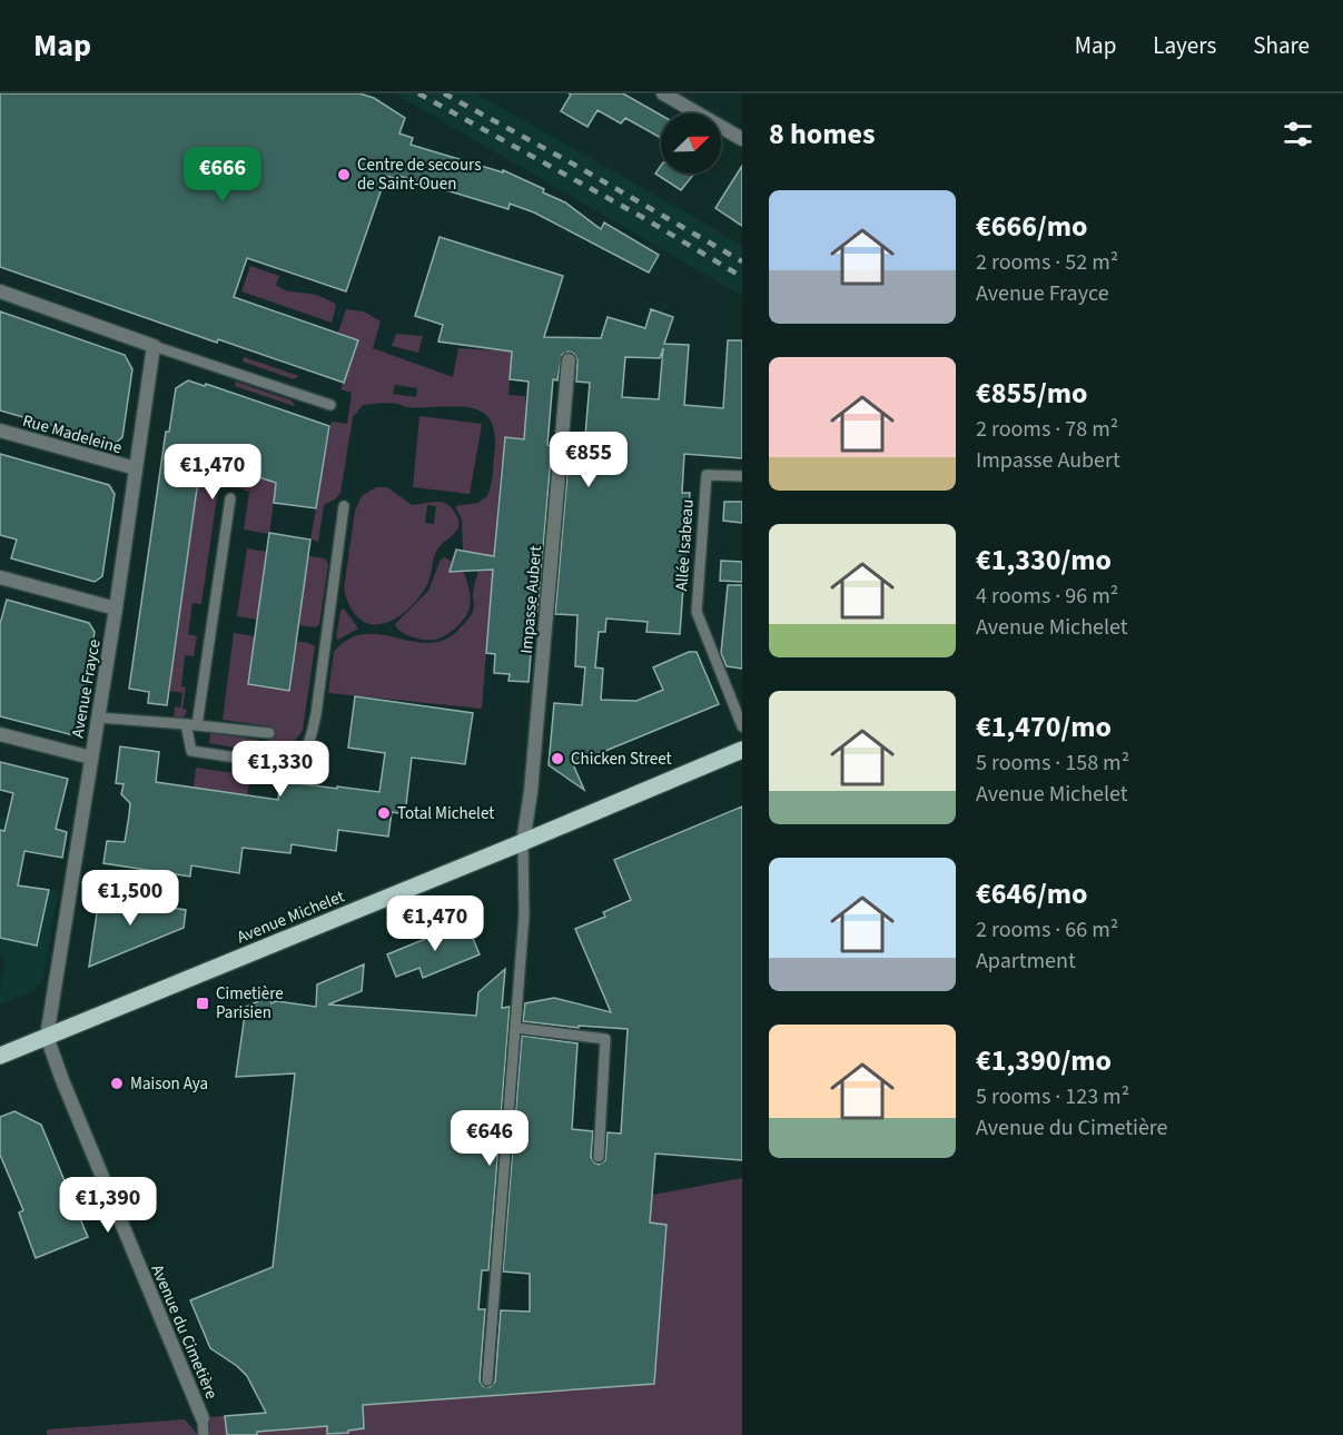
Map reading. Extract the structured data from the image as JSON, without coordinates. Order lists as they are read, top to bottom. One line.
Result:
{"streets":{"main road":["Avenue Michelet"],"street":["Rue Madeleine","Impasse Aubert","Avenue Frayce","Avenue du Cimetière"],"lane":["Allée Isabeau"]},"crossings":[["Rue Madeleine","Avenue Frayce"],["Impasse Aubert","Avenue Michelet"],["Avenue Frayce","Avenue Michelet"],["Avenue Frayce","Avenue du Cimetière"],["Avenue Michelet","Avenue du Cimetière"]],"places":{"other":["Centre de secours de Saint-Ouen","Chicken Street","Total Michelet","Maison Aya"],"transit":["Cimetière Parisien"]},"north":"top right","page":{"header":"Map","nav":["Map","Layers","Share"],"heading":"8 homes","price":["€666","€855","€1,470","€1,330","€1,500","€1,470","€646","€1,390"],"list":[{"name":"€666/mo","note":"2 rooms · 52 m² · Avenue Frayce"},{"name":"€855/mo","note":"2 rooms · 78 m² · Impasse Aubert"},{"name":"€1,330/mo","note":"4 rooms · 96 m² · Avenue Michelet"},{"name":"€1,470/mo","note":"5 rooms · 158 m² · Avenue Michelet"},{"name":"€646/mo","note":"2 rooms · 66 m² · Apartment"},{"name":"€1,390/mo","note":"5 rooms · 123 m² · Avenue du Cimetière"}]}}
